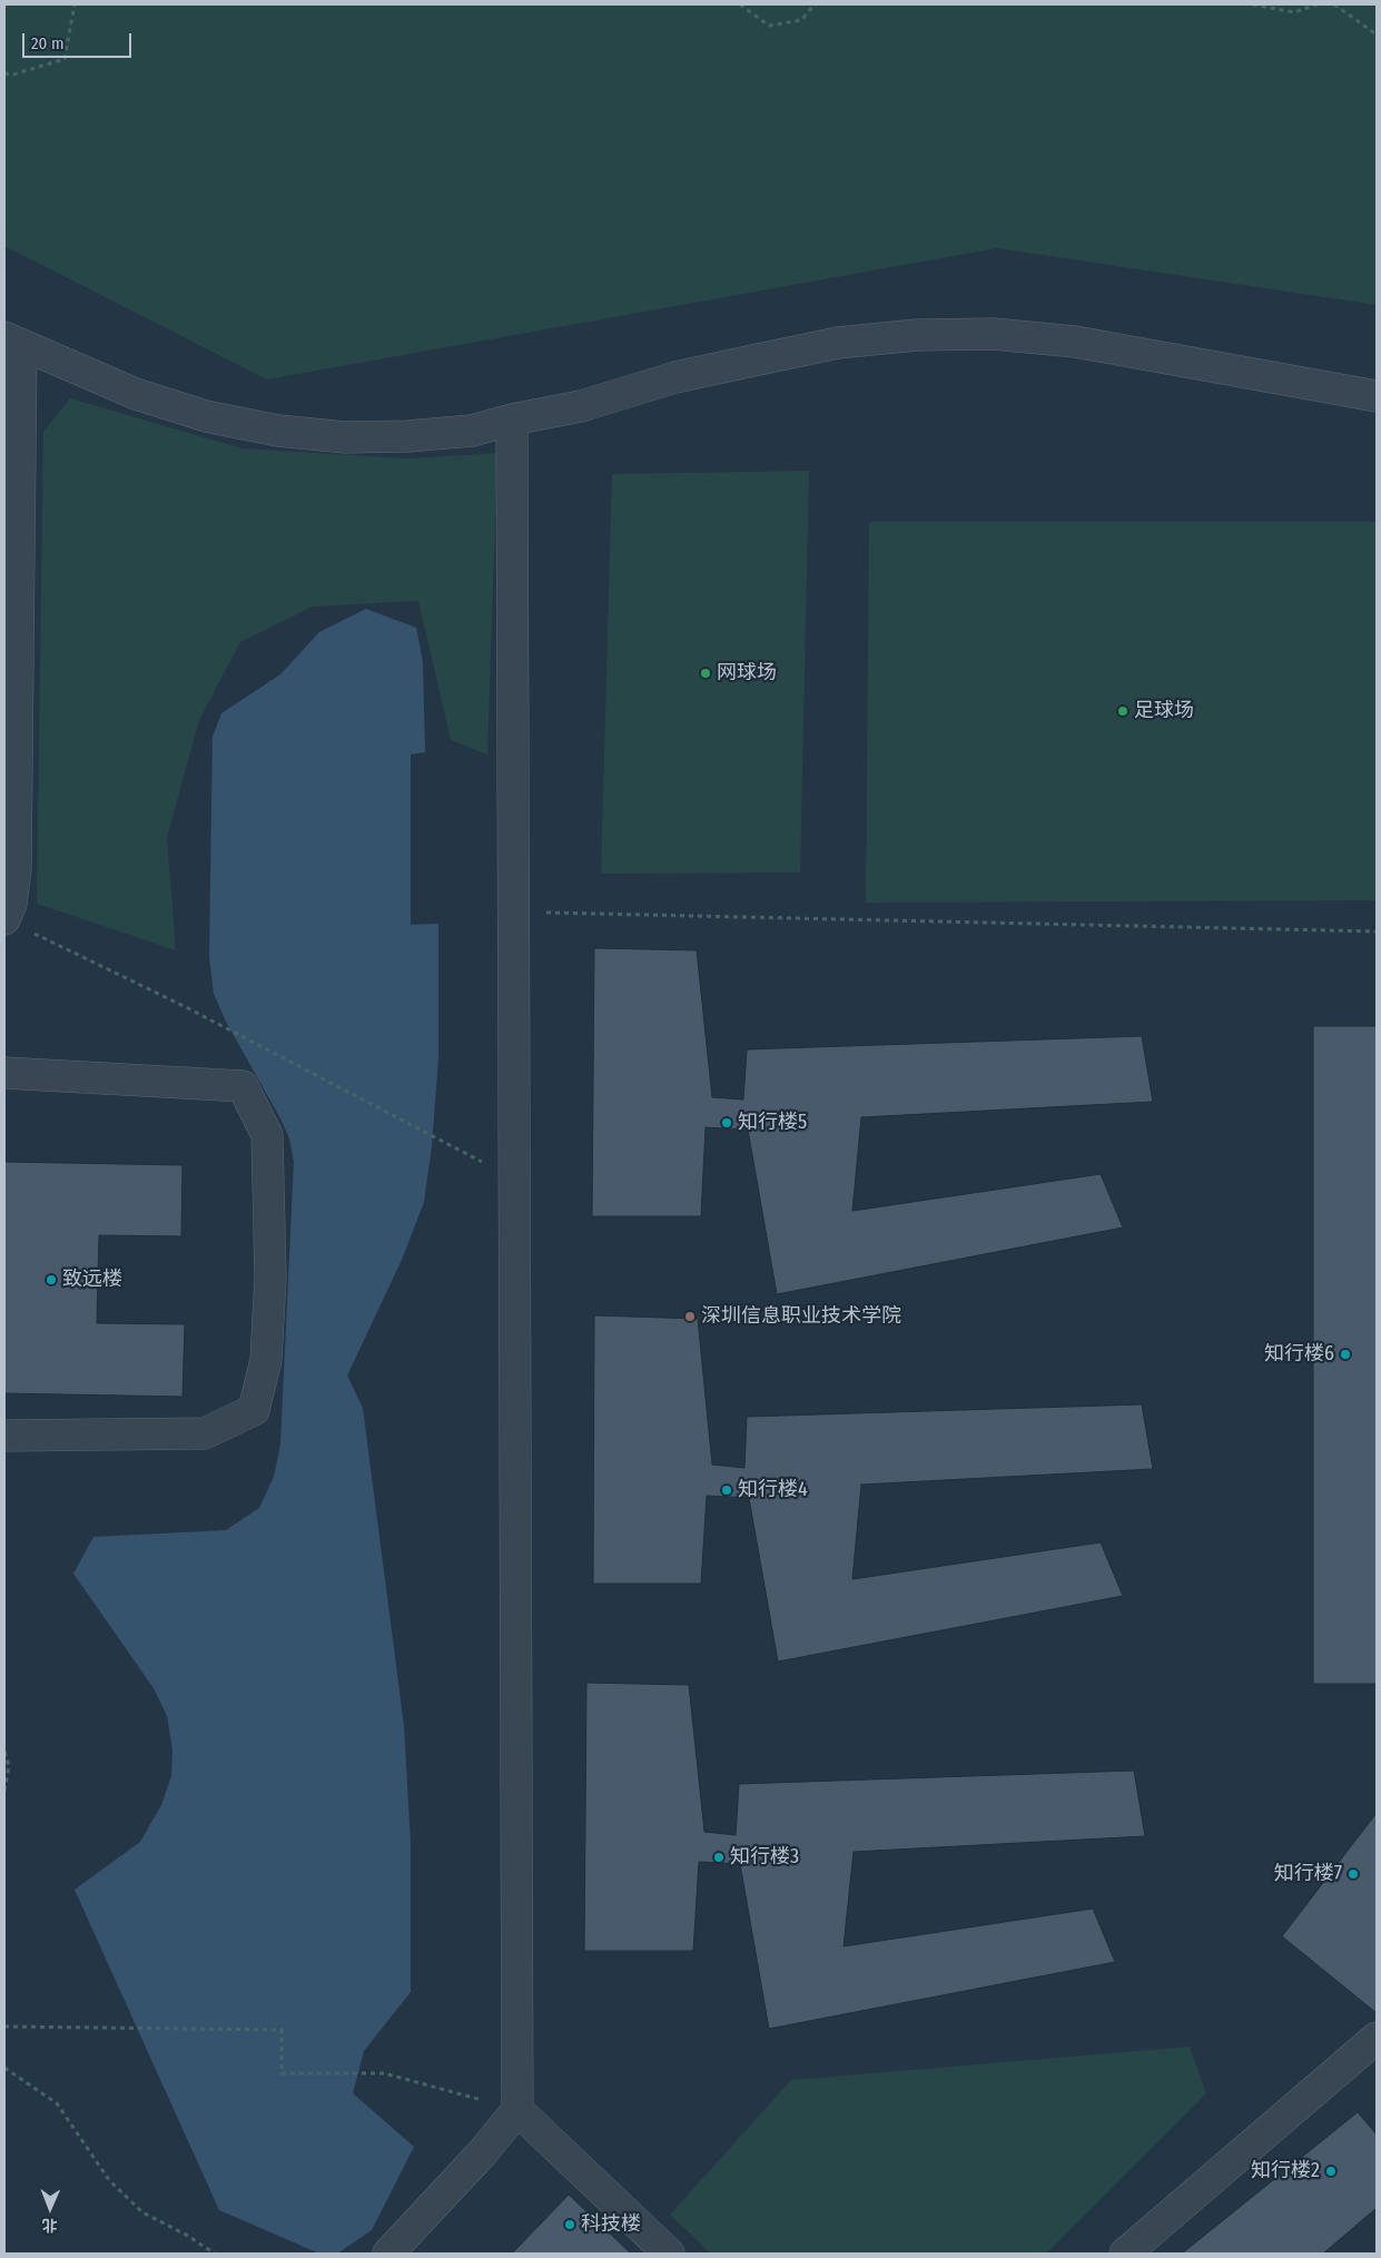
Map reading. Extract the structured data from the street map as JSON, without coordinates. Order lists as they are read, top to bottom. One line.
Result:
{"places":["网球场","足球场","知行楼5","致远楼","深圳信息职业技术学院","知行楼6","知行楼4","知行楼3","知行楼7","知行楼2","科技楼"],"scale_bar":"20 m","north":"bottom"}
